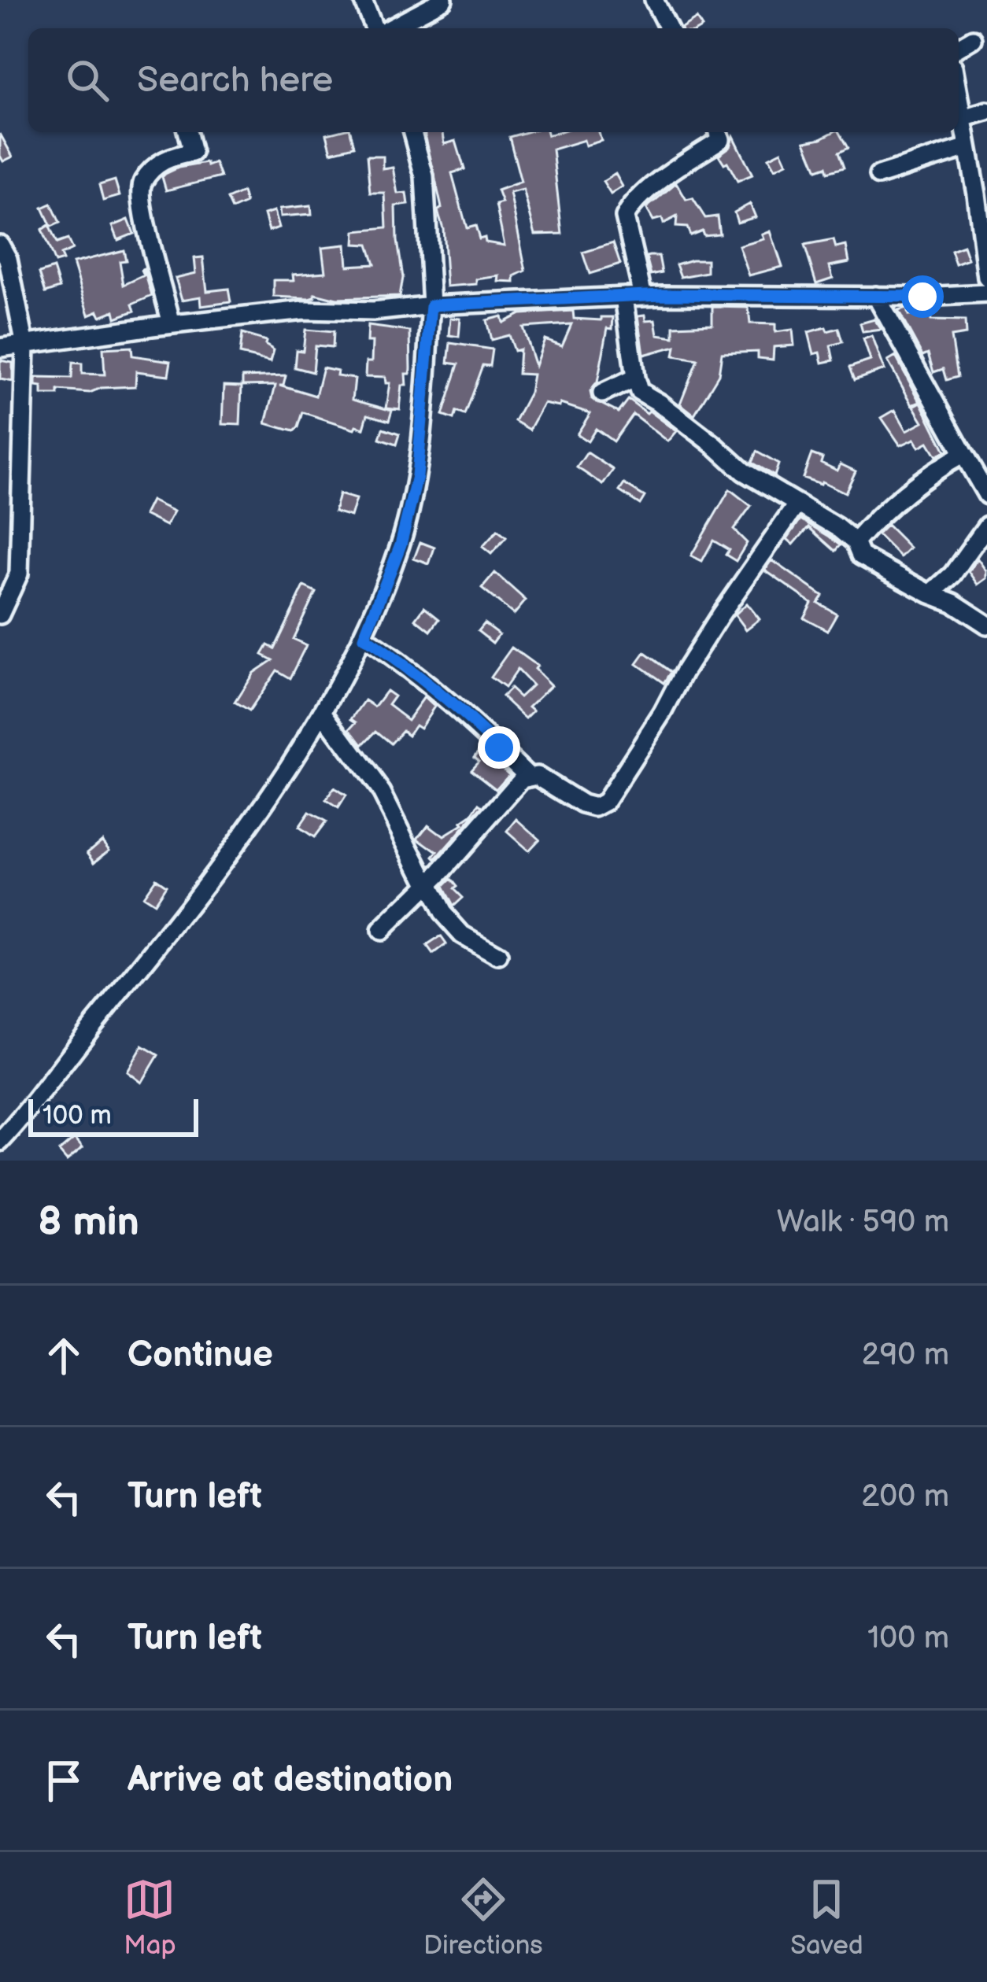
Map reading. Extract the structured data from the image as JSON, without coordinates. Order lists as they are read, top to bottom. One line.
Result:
{"scale_bar":"100 m","page":{"search":"Search here","scale":"100 m","heading":["8 min","Walk · 590 m"],"list":[["Continue","290 m"],["Turn left","200 m"],["Turn left","100 m"],"Arrive at destination"],"nav":["Map","Directions","Saved"]}}
